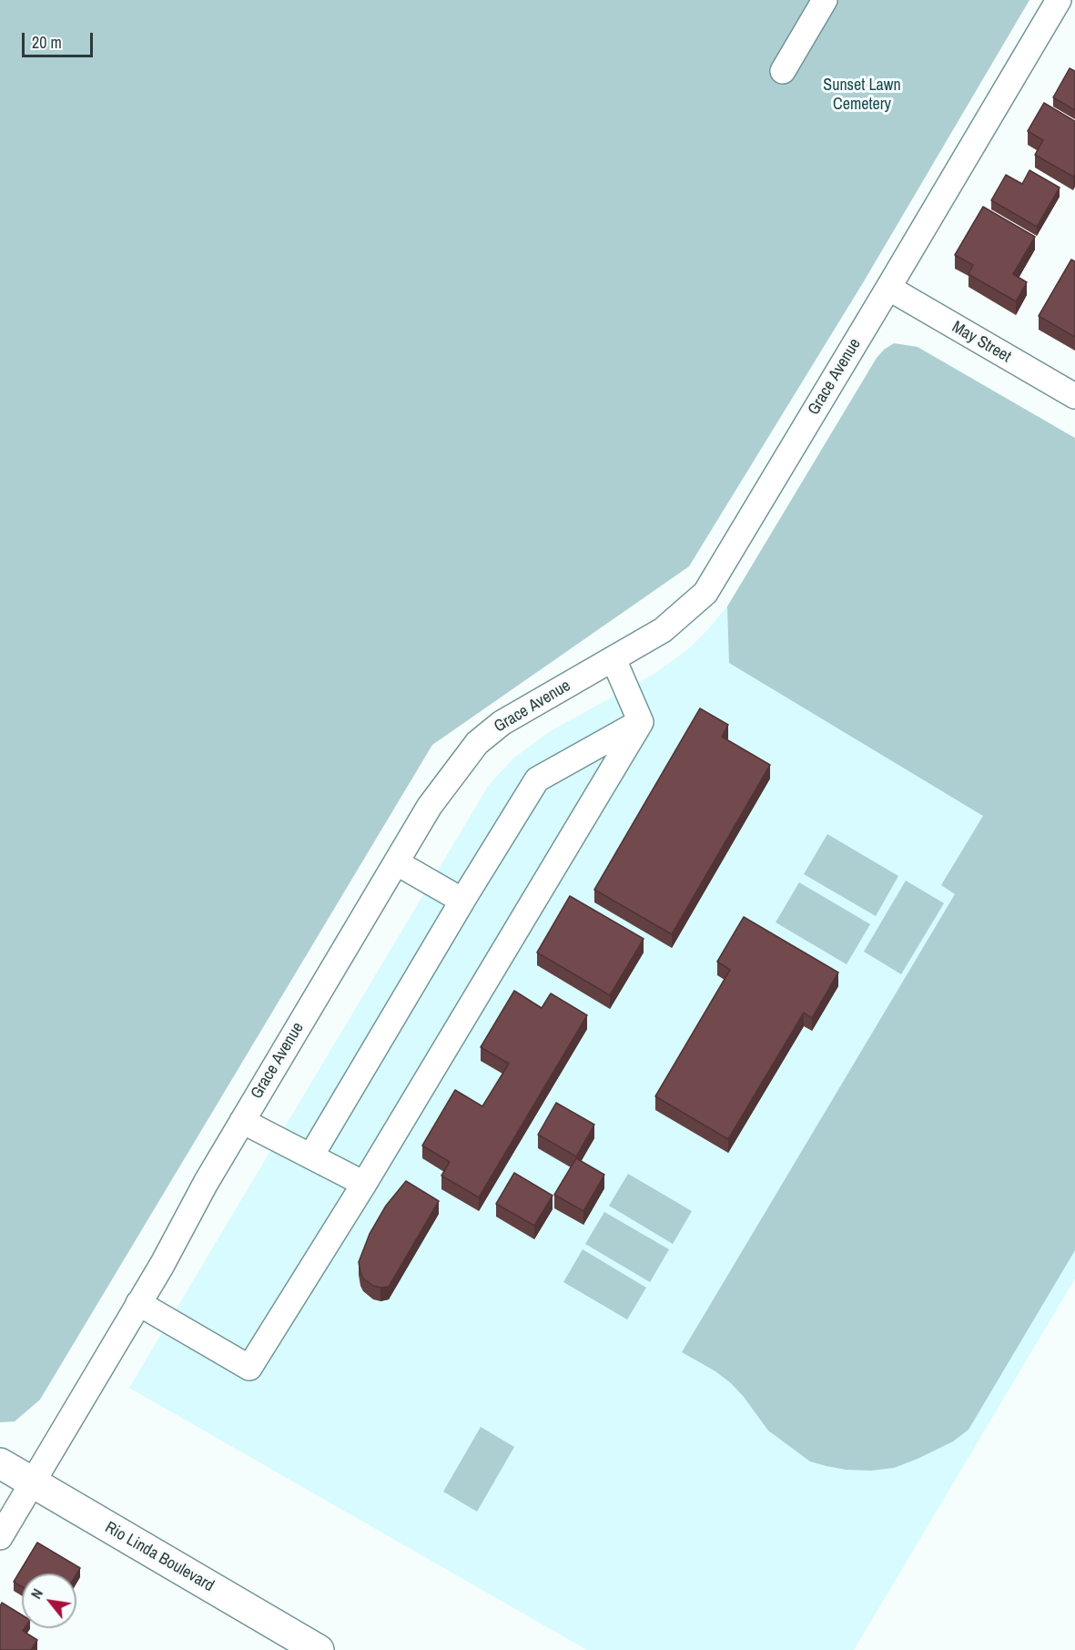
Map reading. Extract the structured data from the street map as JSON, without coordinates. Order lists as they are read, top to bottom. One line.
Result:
{"streets":{"main road":["Rio Linda Boulevard"],"street":["May Street","Grace Avenue"]},"crossings":[["May Street","Grace Avenue"],["Grace Avenue","Rio Linda Boulevard"]],"parks":["Sunset Lawn Cemetery"],"scale_bar":"20 m","north":"top left"}
